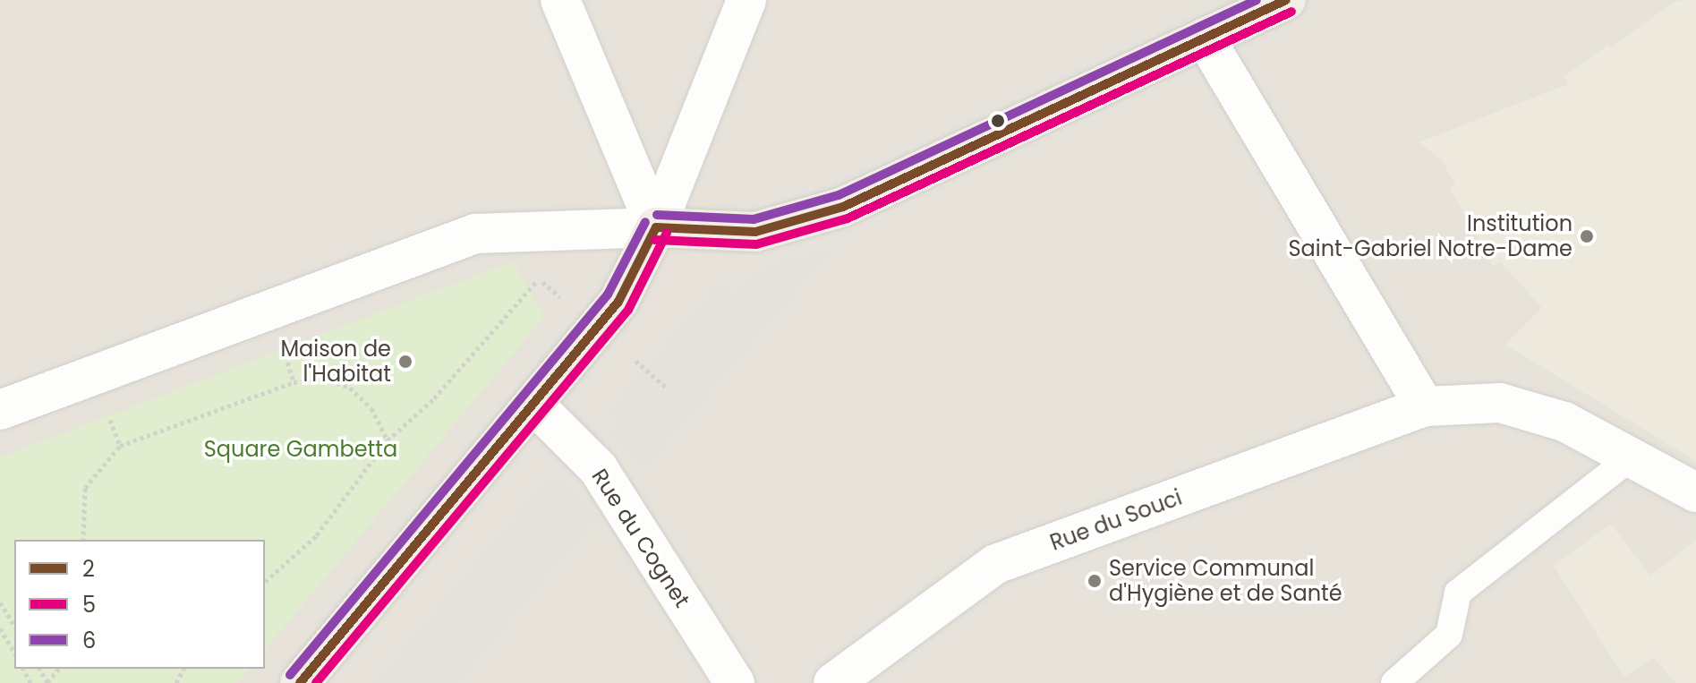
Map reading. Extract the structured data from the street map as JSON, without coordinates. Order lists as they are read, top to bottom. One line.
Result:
{"streets":{"street":["Rue du Souci","Rue du Cognet"]},"parks":["Square Gambetta"],"places":["Institution Saint-Gabriel Notre-Dame","Maison de l'Habitat","Service Communal d'Hygiène et de Santé"],"lines":["transit line 2","transit line 6","transit line 5"],"legend":["2","5","6"]}
